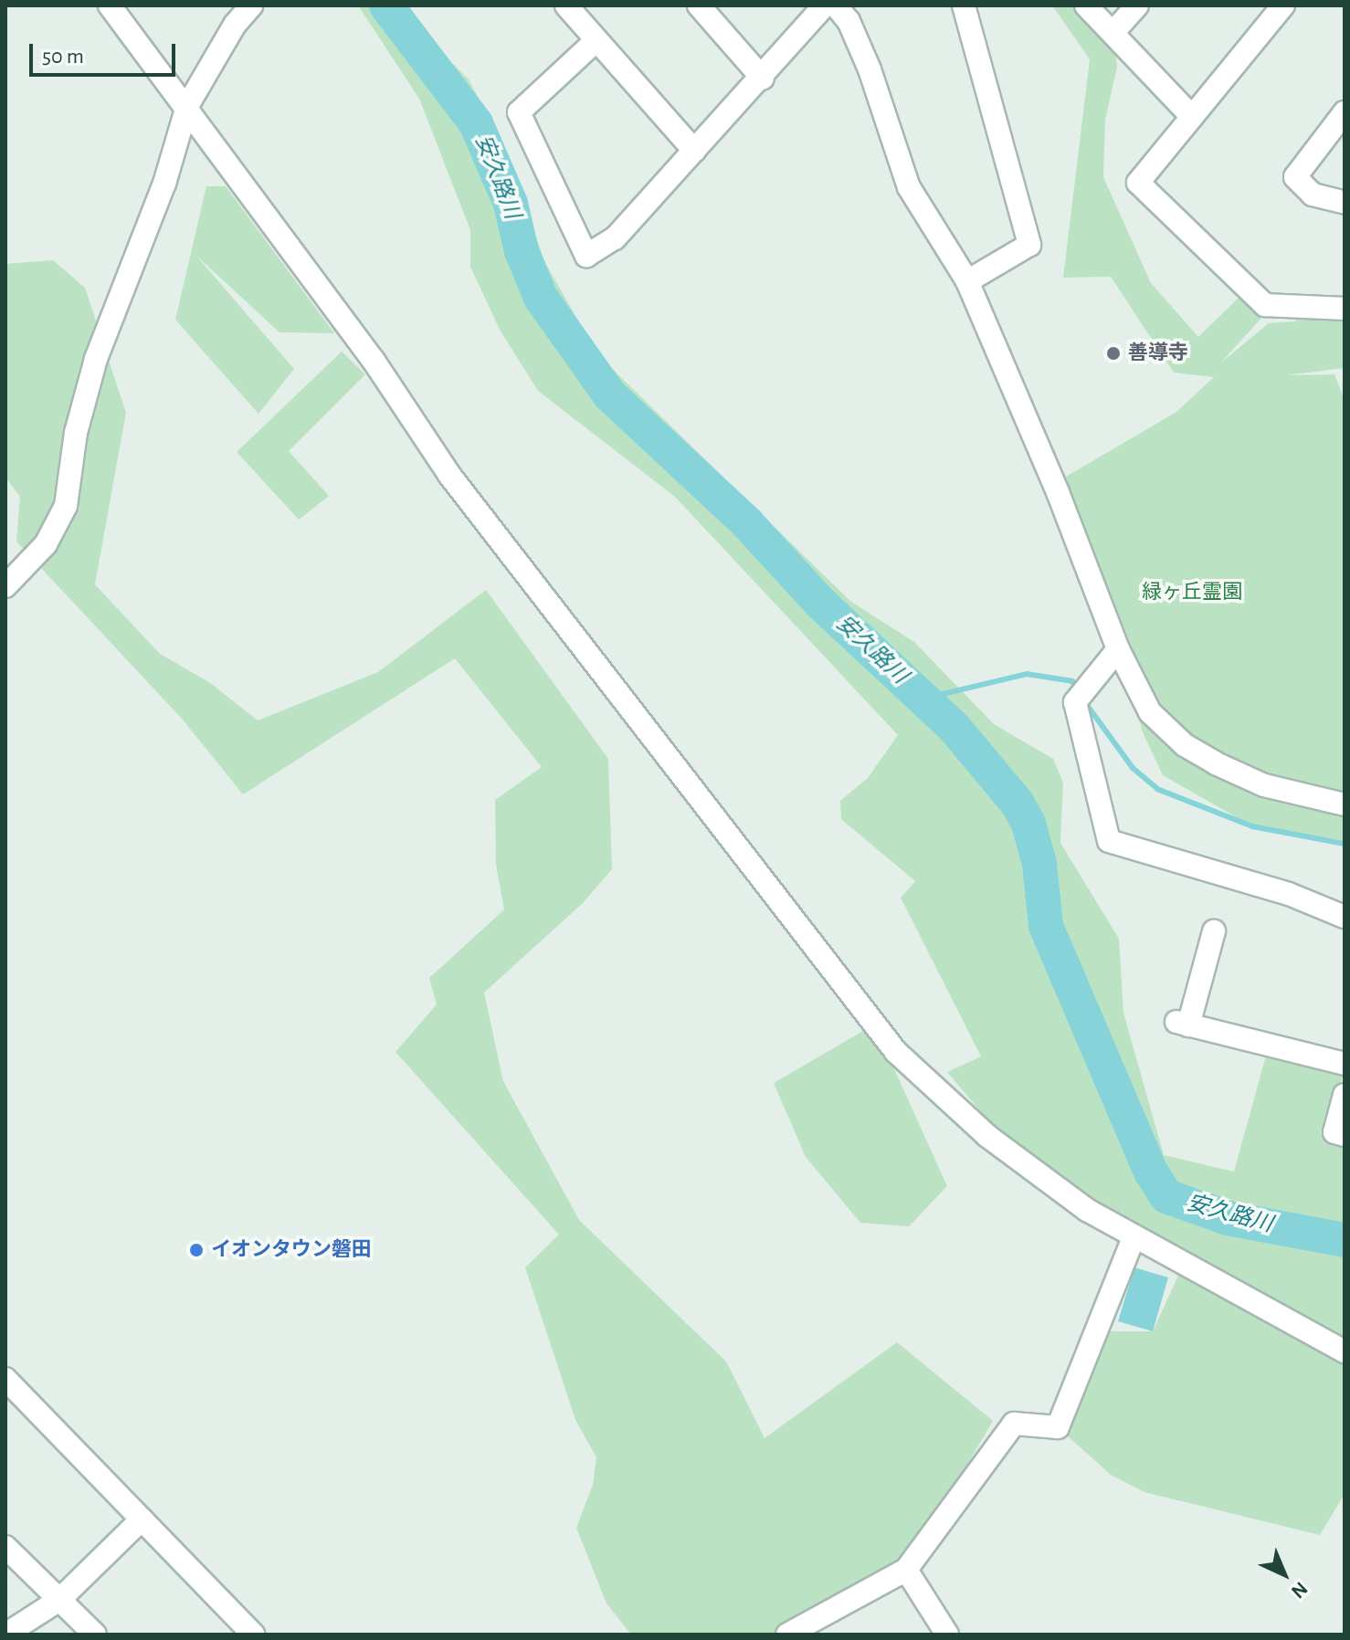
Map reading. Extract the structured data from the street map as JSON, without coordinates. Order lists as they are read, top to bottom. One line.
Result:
{"water":["安久路川"],"parks":["緑ヶ丘霊園"],"places":["善導寺","イオンタウン磐田"],"scale_bar":"50 m","north":"bottom right"}
